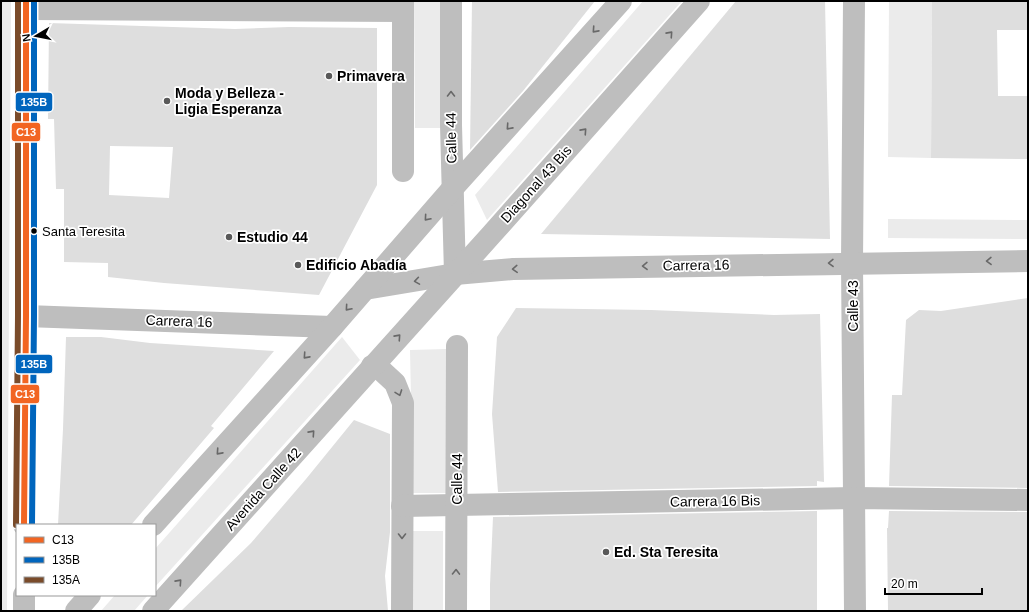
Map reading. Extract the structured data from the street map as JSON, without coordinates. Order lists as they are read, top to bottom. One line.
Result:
{"streets":{"street":["Calle 44","Diagonal 43 Bis","Carrera 16","Calle 43","Avenida Calle 42","Carrera 16 Bis"]},"crossings":[["Calle 44","Diagonal 43 Bis"],["Calle 44","Carrera 16"],["Calle 44","Carrera 16 Bis"],["Diagonal 43 Bis","Carrera 16"],["Diagonal 43 Bis","Avenida Calle 42"],["Carrera 16","Calle 43"],["Calle 43","Carrera 16 Bis"]],"one_way":["Carrera 16"],"places":["Primavera","Moda y Belleza - Ligia Esperanza","Santa Teresita","Estudio 44","Edificio Abadía","Ed. Sta Teresita"],"lines":["transit line C13","transit line 135B","transit line 135A"],"legend":["C13","135B","135A"],"scale_bar":"20 m","north":"left"}
